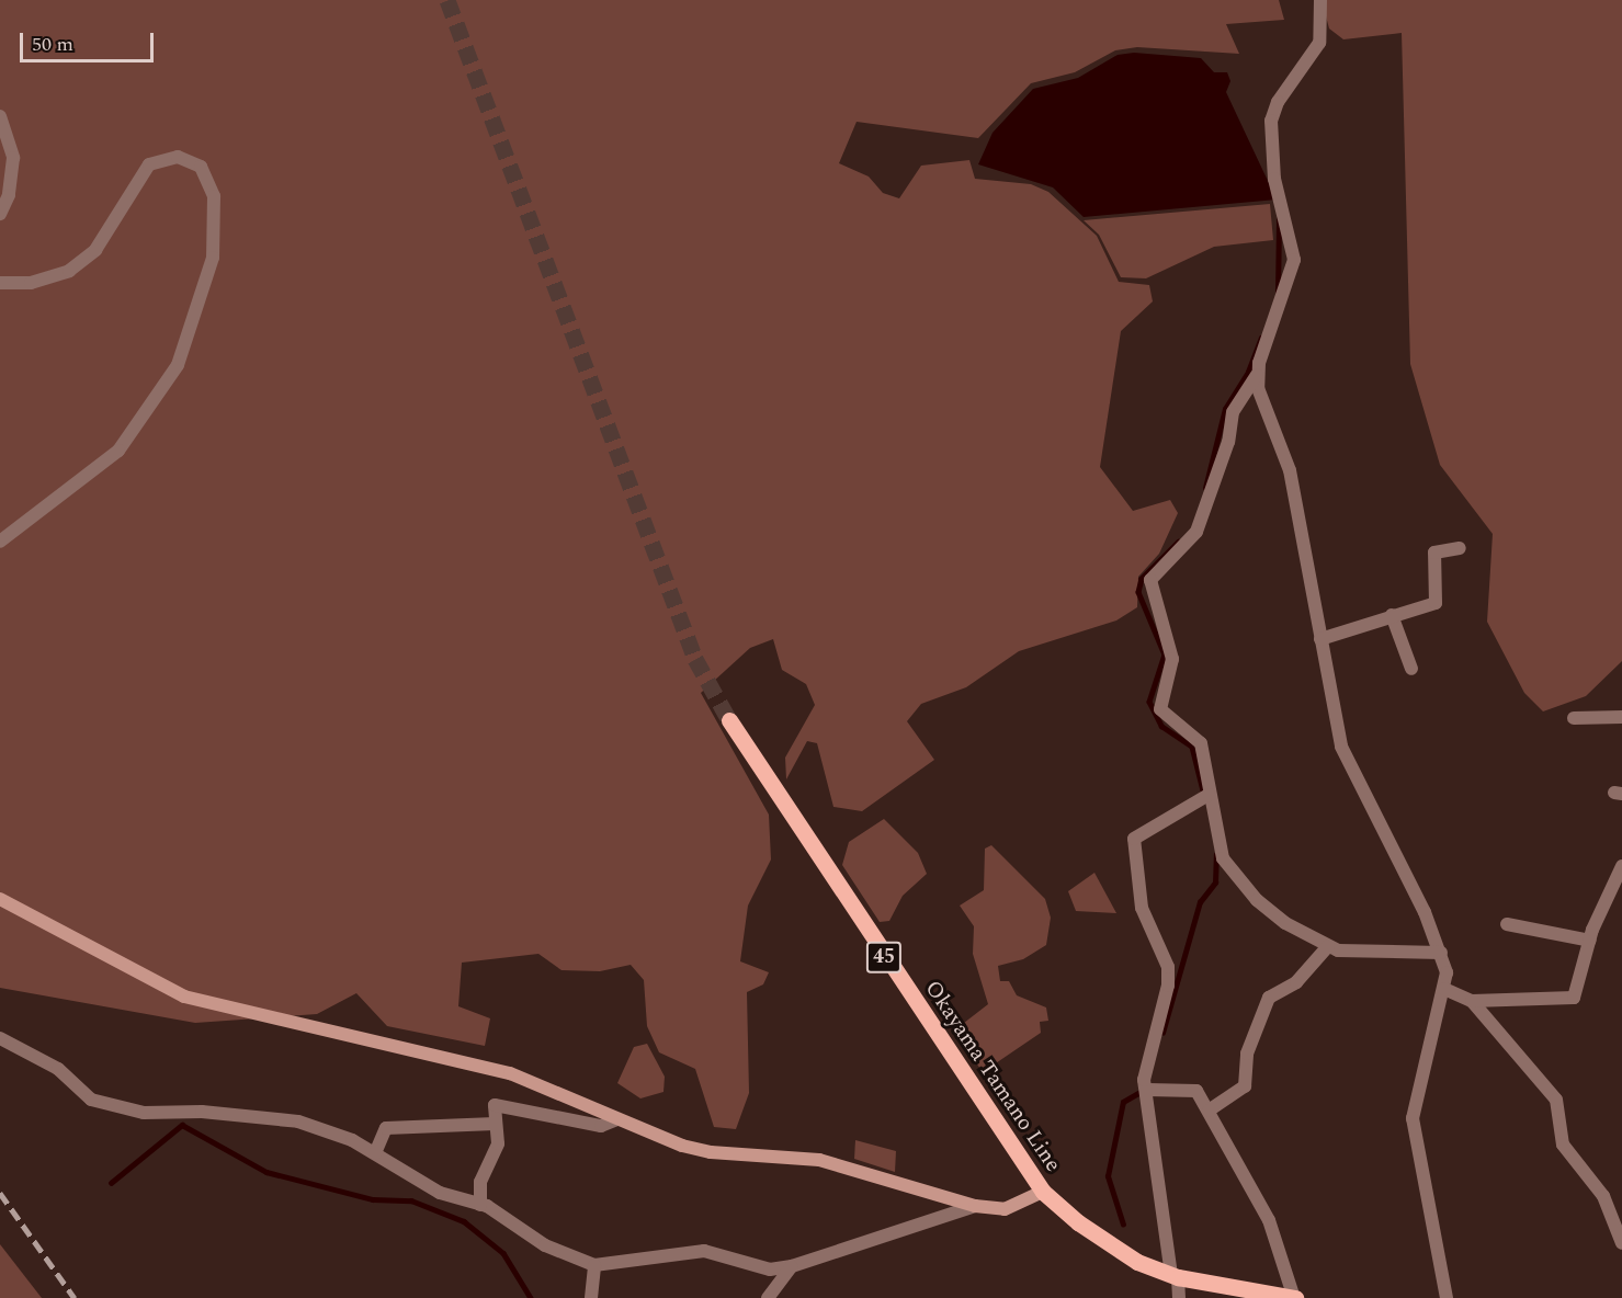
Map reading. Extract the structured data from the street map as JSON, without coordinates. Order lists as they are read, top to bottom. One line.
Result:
{"streets":{"main road":["45","Okayama Tamano Line"]},"scale_bar":"50 m"}
